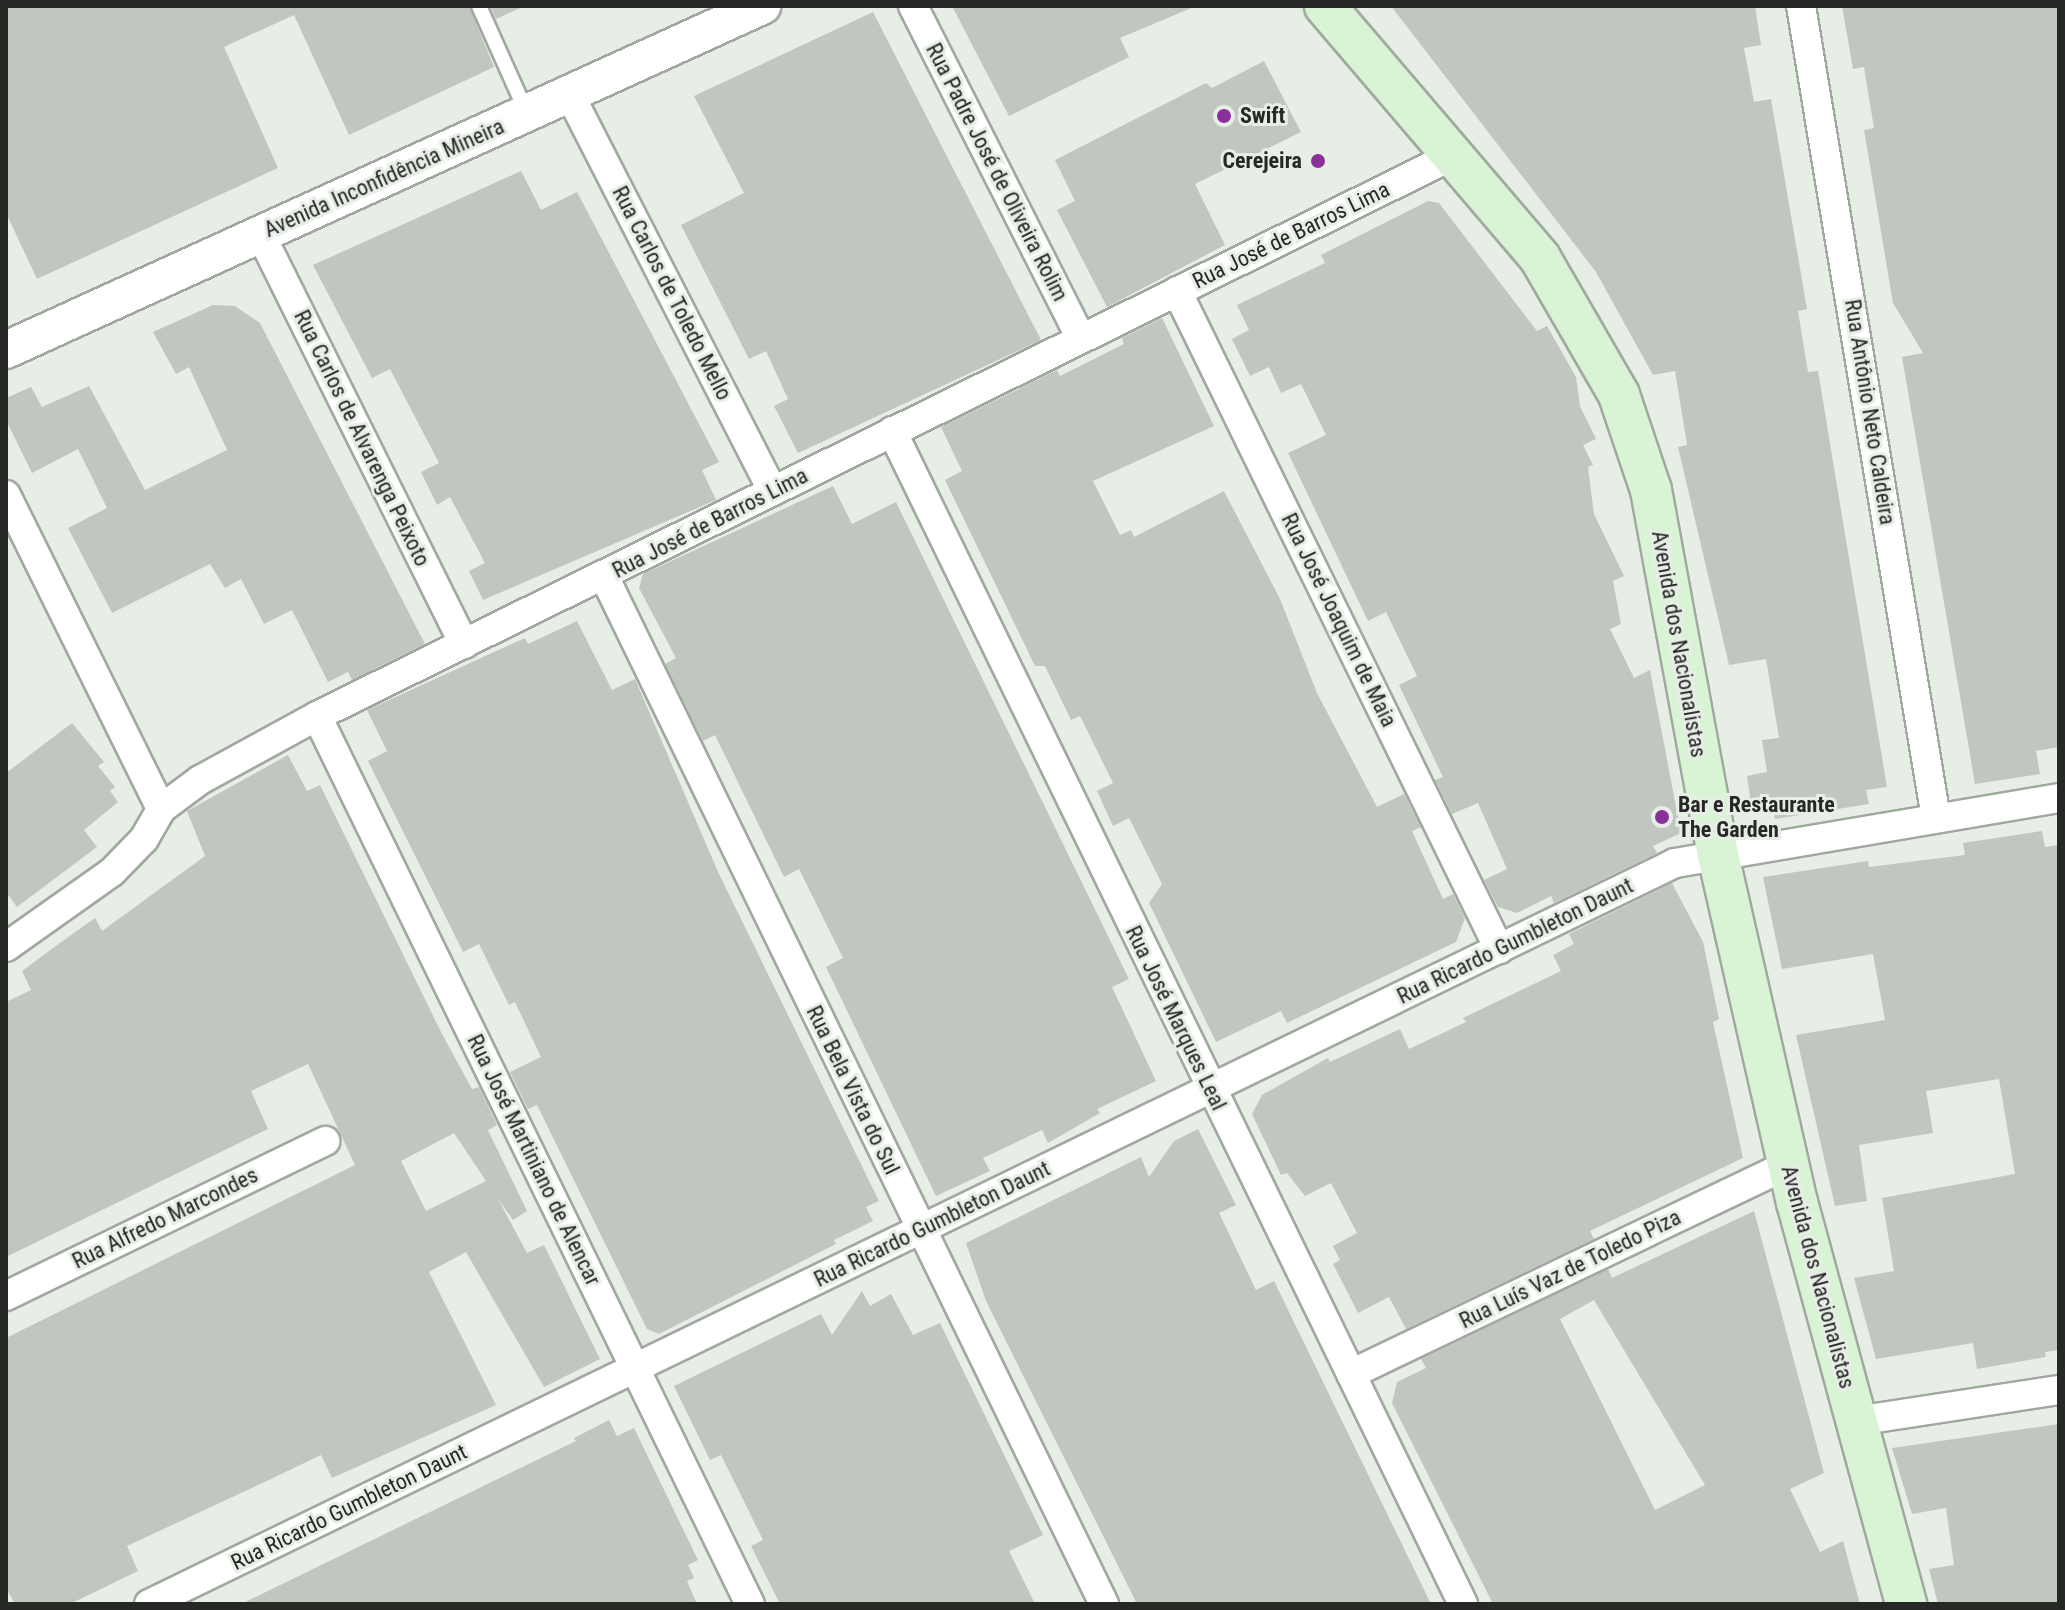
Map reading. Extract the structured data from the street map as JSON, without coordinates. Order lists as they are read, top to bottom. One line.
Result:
{"streets":{"main road":["Avenida dos Nacionalistas"],"street":["Rua Padre José de Oliveira Rolim","Avenida Inconfidência Mineira","Rua José de Barros Lima","Rua Carlos de Toledo Mello","Rua Antônio Neto Caldeira","Rua Carlos de Alvarenga Peixoto","Rua José Joaquim de Maia","Rua Ricardo Gumbleton Daunt","Rua José Marques Leal","Rua Bela Vista do Sul","Rua José Martiniano de Alencar","Rua Alfredo Marcondes","Rua Luís Vaz de Toledo Piza"]},"crossings":[["Rua Padre José de Oliveira Rolim","Rua José de Barros Lima"],["Avenida Inconfidência Mineira","Rua Carlos de Toledo Mello"],["Avenida Inconfidência Mineira","Rua Carlos de Alvarenga Peixoto"],["Rua José de Barros Lima","Rua Carlos de Toledo Mello"],["Rua José de Barros Lima","Rua Carlos de Alvarenga Peixoto"],["Rua José de Barros Lima","Rua José Joaquim de Maia"],["Rua José de Barros Lima","Avenida dos Nacionalistas"],["Rua José de Barros Lima","Rua José Marques Leal"],["Rua José de Barros Lima","Rua Bela Vista do Sul"],["Rua José de Barros Lima","Rua José Martiniano de Alencar"],["Rua Antônio Neto Caldeira","Rua Ricardo Gumbleton Daunt"],["Rua José Joaquim de Maia","Rua Ricardo Gumbleton Daunt"],["Avenida dos Nacionalistas","Rua Ricardo Gumbleton Daunt"],["Avenida dos Nacionalistas","Rua Luís Vaz de Toledo Piza"],["Rua Ricardo Gumbleton Daunt","Rua José Marques Leal"],["Rua Ricardo Gumbleton Daunt","Rua Bela Vista do Sul"],["Rua Ricardo Gumbleton Daunt","Rua José Martiniano de Alencar"],["Rua José Marques Leal","Rua Luís Vaz de Toledo Piza"]],"places":["Swift","Cerejeira","Bar e Restaurante The Garden"]}
